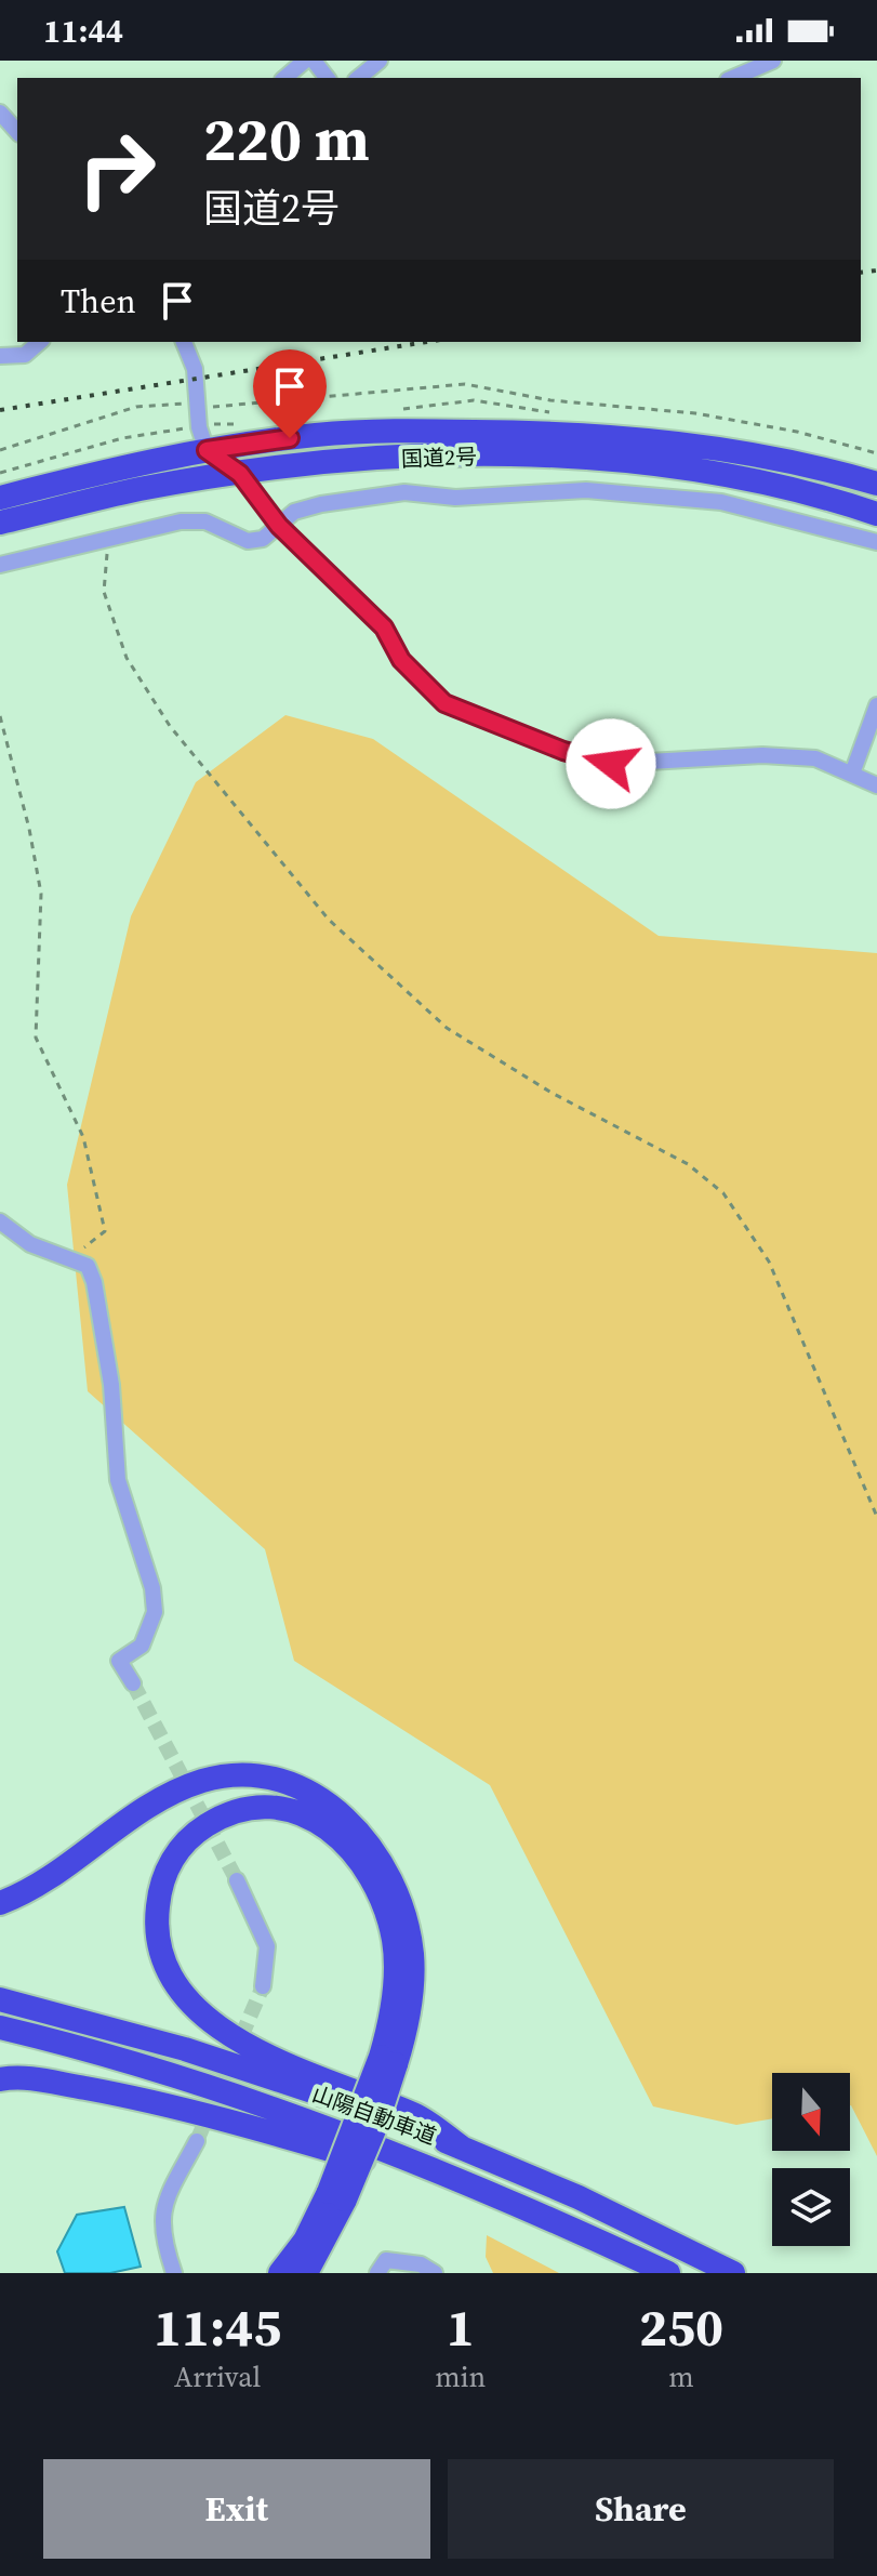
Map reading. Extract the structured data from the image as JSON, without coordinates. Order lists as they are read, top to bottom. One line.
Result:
{"streets":{"highway":["国道2号","山陽自動車道"]},"north":"bottom","page":{"status":"11:44","turn":["220 m","国道2号"],"then":"Then","eta":["11:45","Arrival","1","min","250","m"],"buttons":["Exit","Share"]}}
